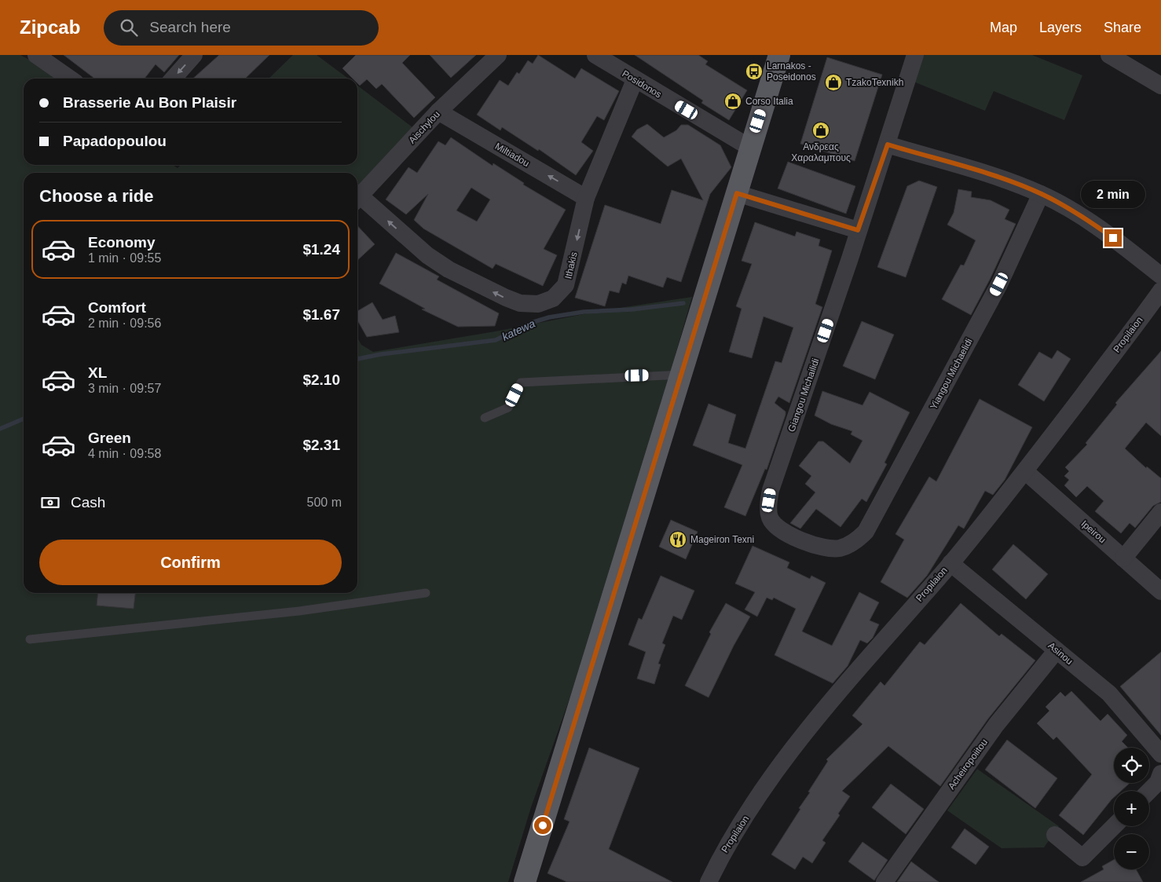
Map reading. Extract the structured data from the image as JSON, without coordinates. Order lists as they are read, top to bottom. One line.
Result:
{"streets":{"street":["Posidonos","Aischylou","Miltiadou","Ithakis","Propilaion","Yiangou Michaelidi","Giangou Michailidi","Ipeirou","Asinou","Acheiropoiitou"]},"crossings":[["Posidonos","Ithakis"],["Aischylou","Miltiadou"],["Miltiadou","Ithakis"],["Propilaion","Ipeirou"],["Propilaion","Asinou"],["Yiangou Michaelidi","Giangou Michailidi"],["Asinou","Acheiropoiitou"]],"one_way":["Miltiadou"],"water":["katewa"],"places":{"bus stop":["Larnakos - Poseidonos"],"shop":["TzakoTexnikh","Corso Italia","Ανδρεας Χαραλαμπους"],"restaurant":["Mageiron Texni"]},"page":{"header":"Zipcab","search":"Search here","nav":["Map","Layers","Share"],"banner":["Brasserie Au Bon Plaisir","Papadopoulou"],"heading":"Choose a ride","bubble":"2 min","list":[{"name":"Economy","note":"1 min · 09:55","value":"$1.24"},{"name":"Comfort","note":"2 min · 09:56","value":"$1.67"},{"name":"XL","note":"3 min · 09:57","value":"$2.10"},{"name":"Green","note":"4 min · 09:58","value":"$2.31"}],"pay":["Cash","500 m"],"buttons":"Confirm","map_buttons":["+","−"]}}
